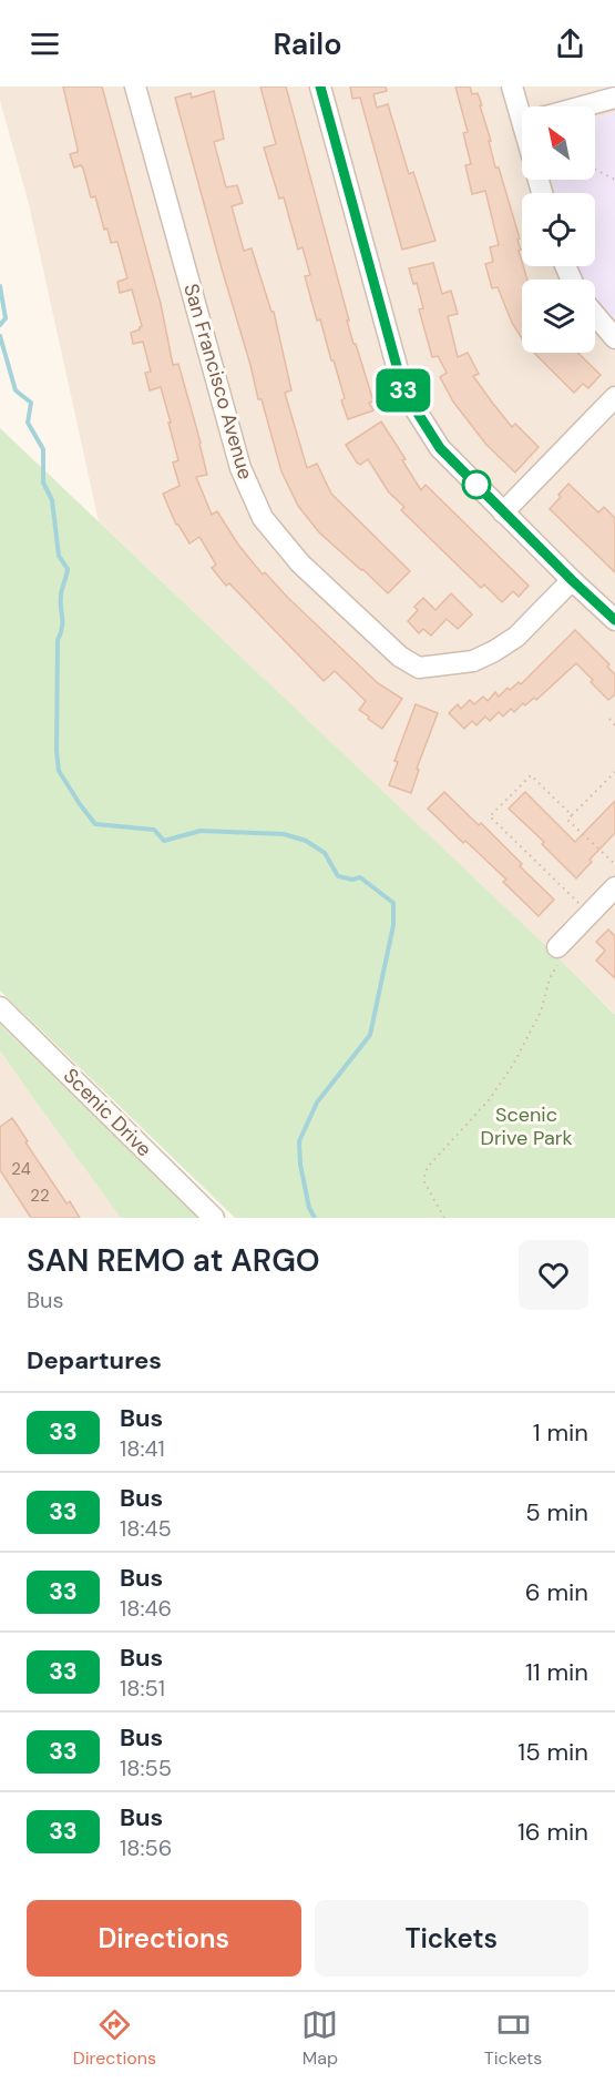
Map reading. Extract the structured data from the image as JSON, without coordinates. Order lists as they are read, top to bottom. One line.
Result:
{"streets":{"street":["San Francisco Avenue","Scenic Drive"]},"parks":["Scenic Drive Park"],"lines":["bus line 33"],"house_numbers":["24","22"],"north":"top left","page":{"header":"Railo","on_map":"33","heading":[["SAN REMO at ARGO","Bus"],"Departures"],"list":[{"mark":"33","name":"Bus","note":"18:41","value":"1 min"},{"mark":"33","name":"Bus","note":"18:45","value":"5 min"},{"mark":"33","name":"Bus","note":"18:46","value":"6 min"},{"mark":"33","name":"Bus","note":"18:51","value":"11 min"},{"mark":"33","name":"Bus","note":"18:55","value":"15 min"},{"mark":"33","name":"Bus","note":"18:56","value":"16 min"}],"buttons":["Directions","Tickets"],"tabs":["Directions","Map","Tickets"]}}
